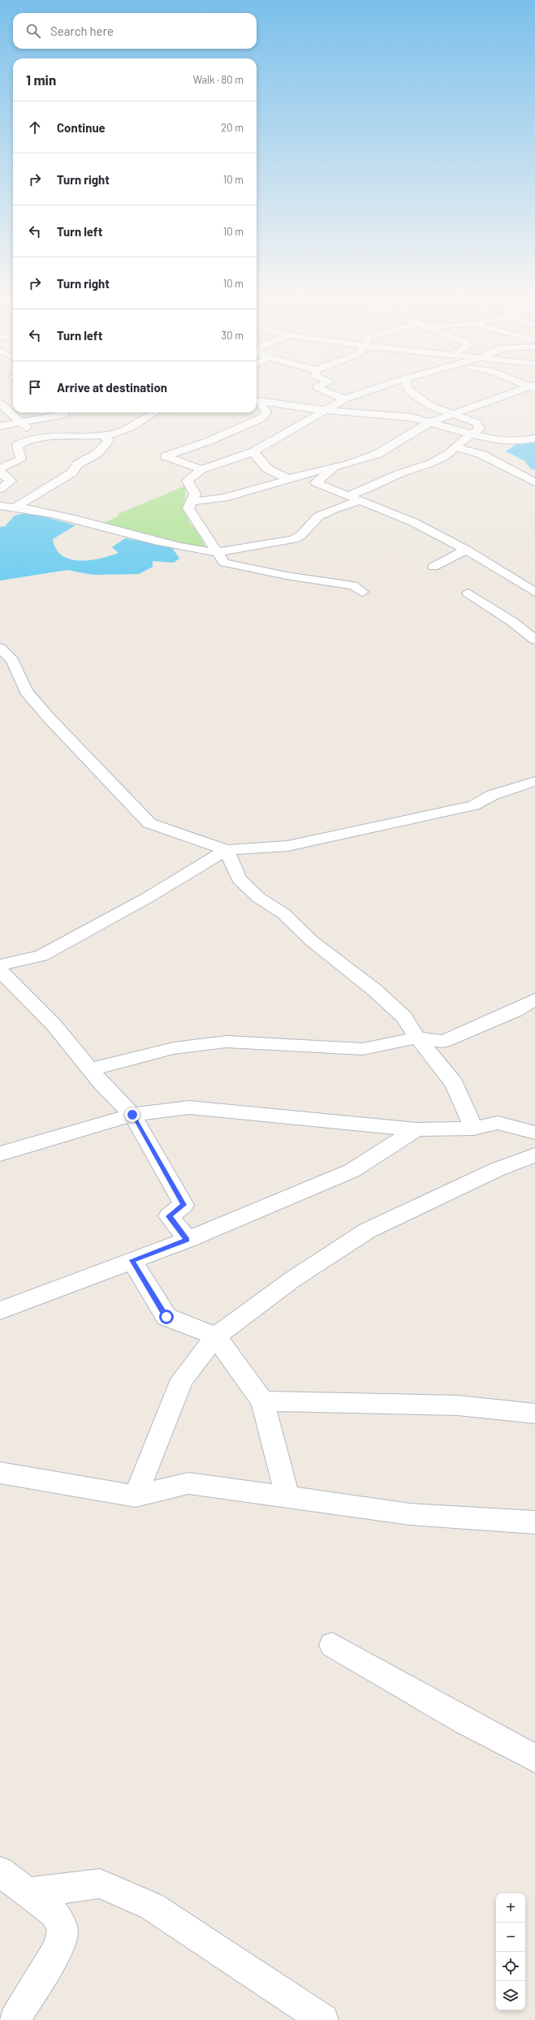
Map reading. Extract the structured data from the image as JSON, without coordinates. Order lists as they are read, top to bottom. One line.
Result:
{"page":{"search":"Search here","heading":["1 min","Walk · 80 m"],"list":[["Continue","20 m"],["Turn right","10 m"],["Turn left","10 m"],["Turn right","10 m"],["Turn left","30 m"],"Arrive at destination"],"map_buttons":["+","−"]}}
